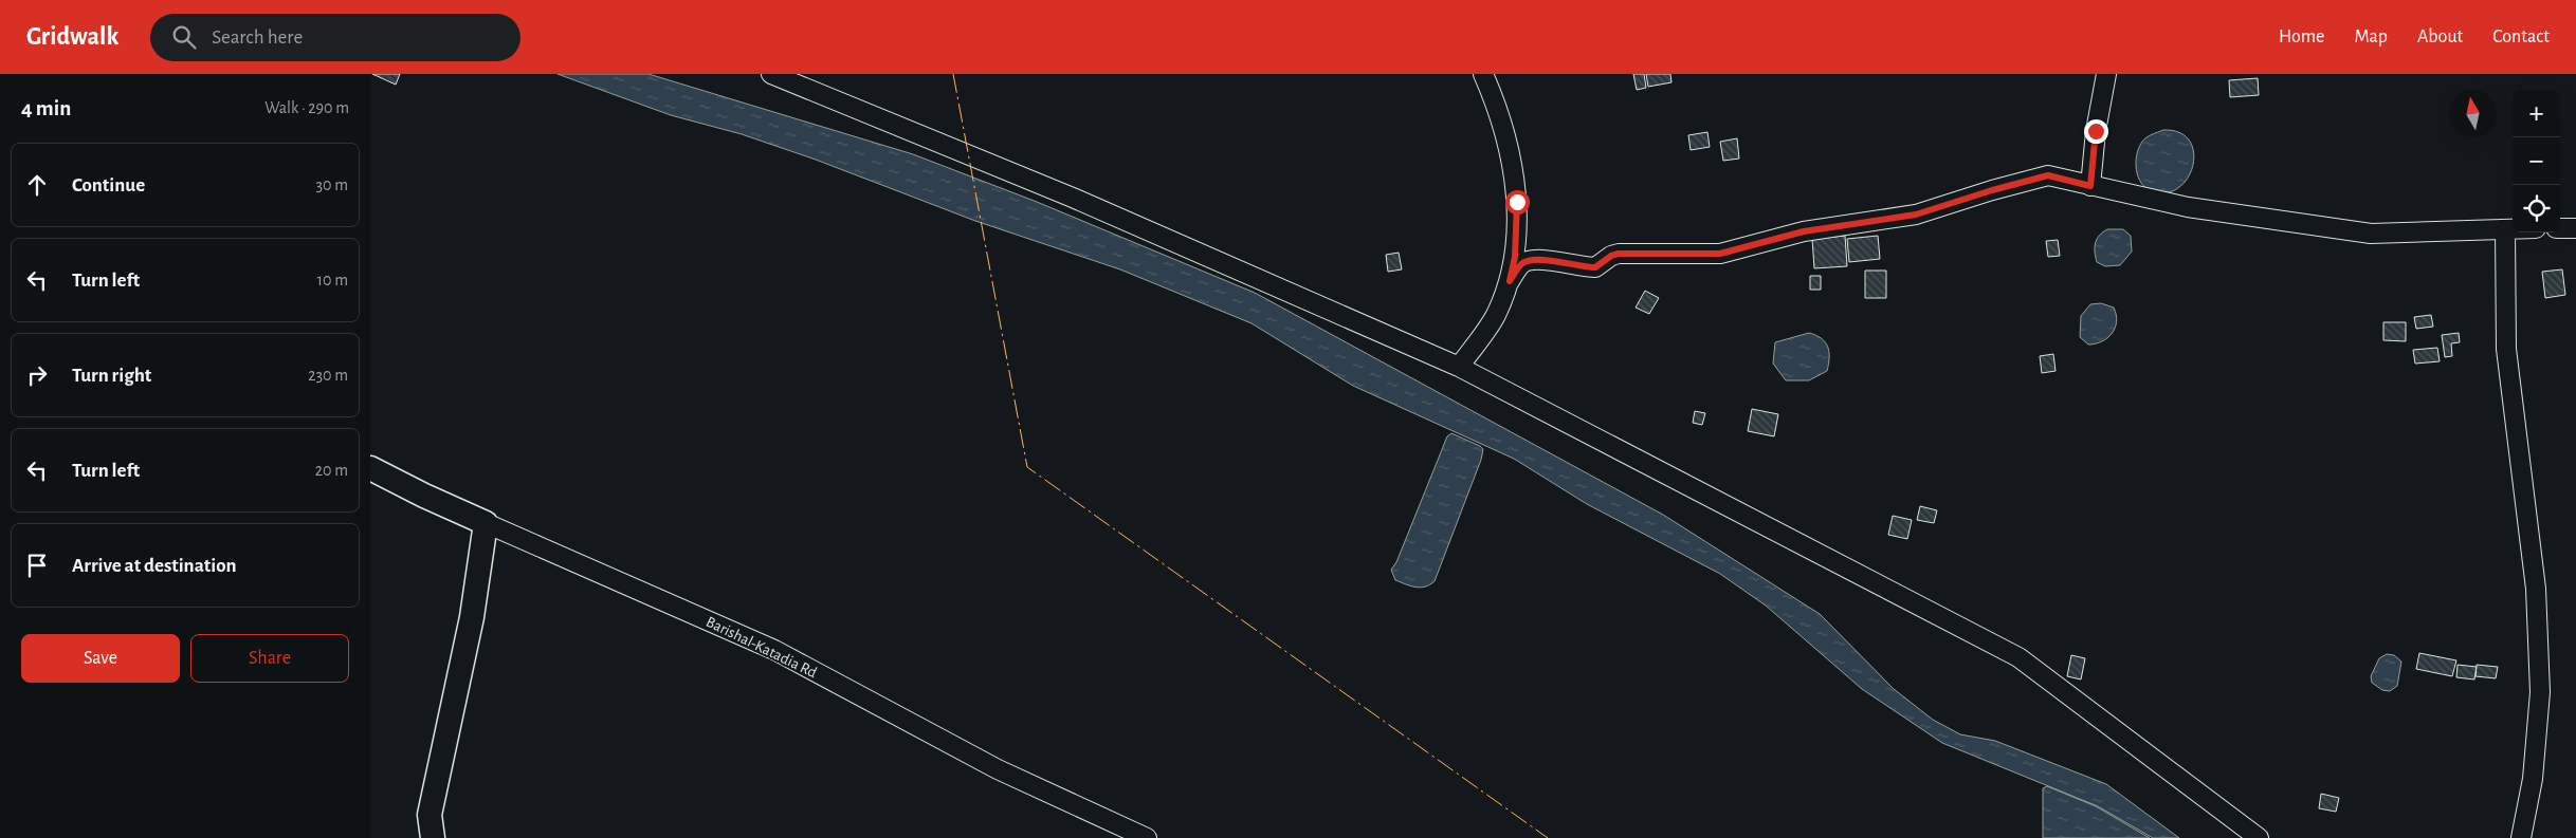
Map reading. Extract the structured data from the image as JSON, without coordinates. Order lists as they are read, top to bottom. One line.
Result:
{"streets":{"main road":["Barishal-Katadia Rd"]},"north":"top","page":{"header":"Gridwalk","search":"Search here","nav":["Home","Map","About","Contact"],"heading":["4 min","Walk · 290 m"],"map_buttons":["+","−"],"list":[["Continue","30 m"],["Turn left","10 m"],["Turn right","230 m"],["Turn left","20 m"],"Arrive at destination"],"buttons":["Save","Share"]}}
